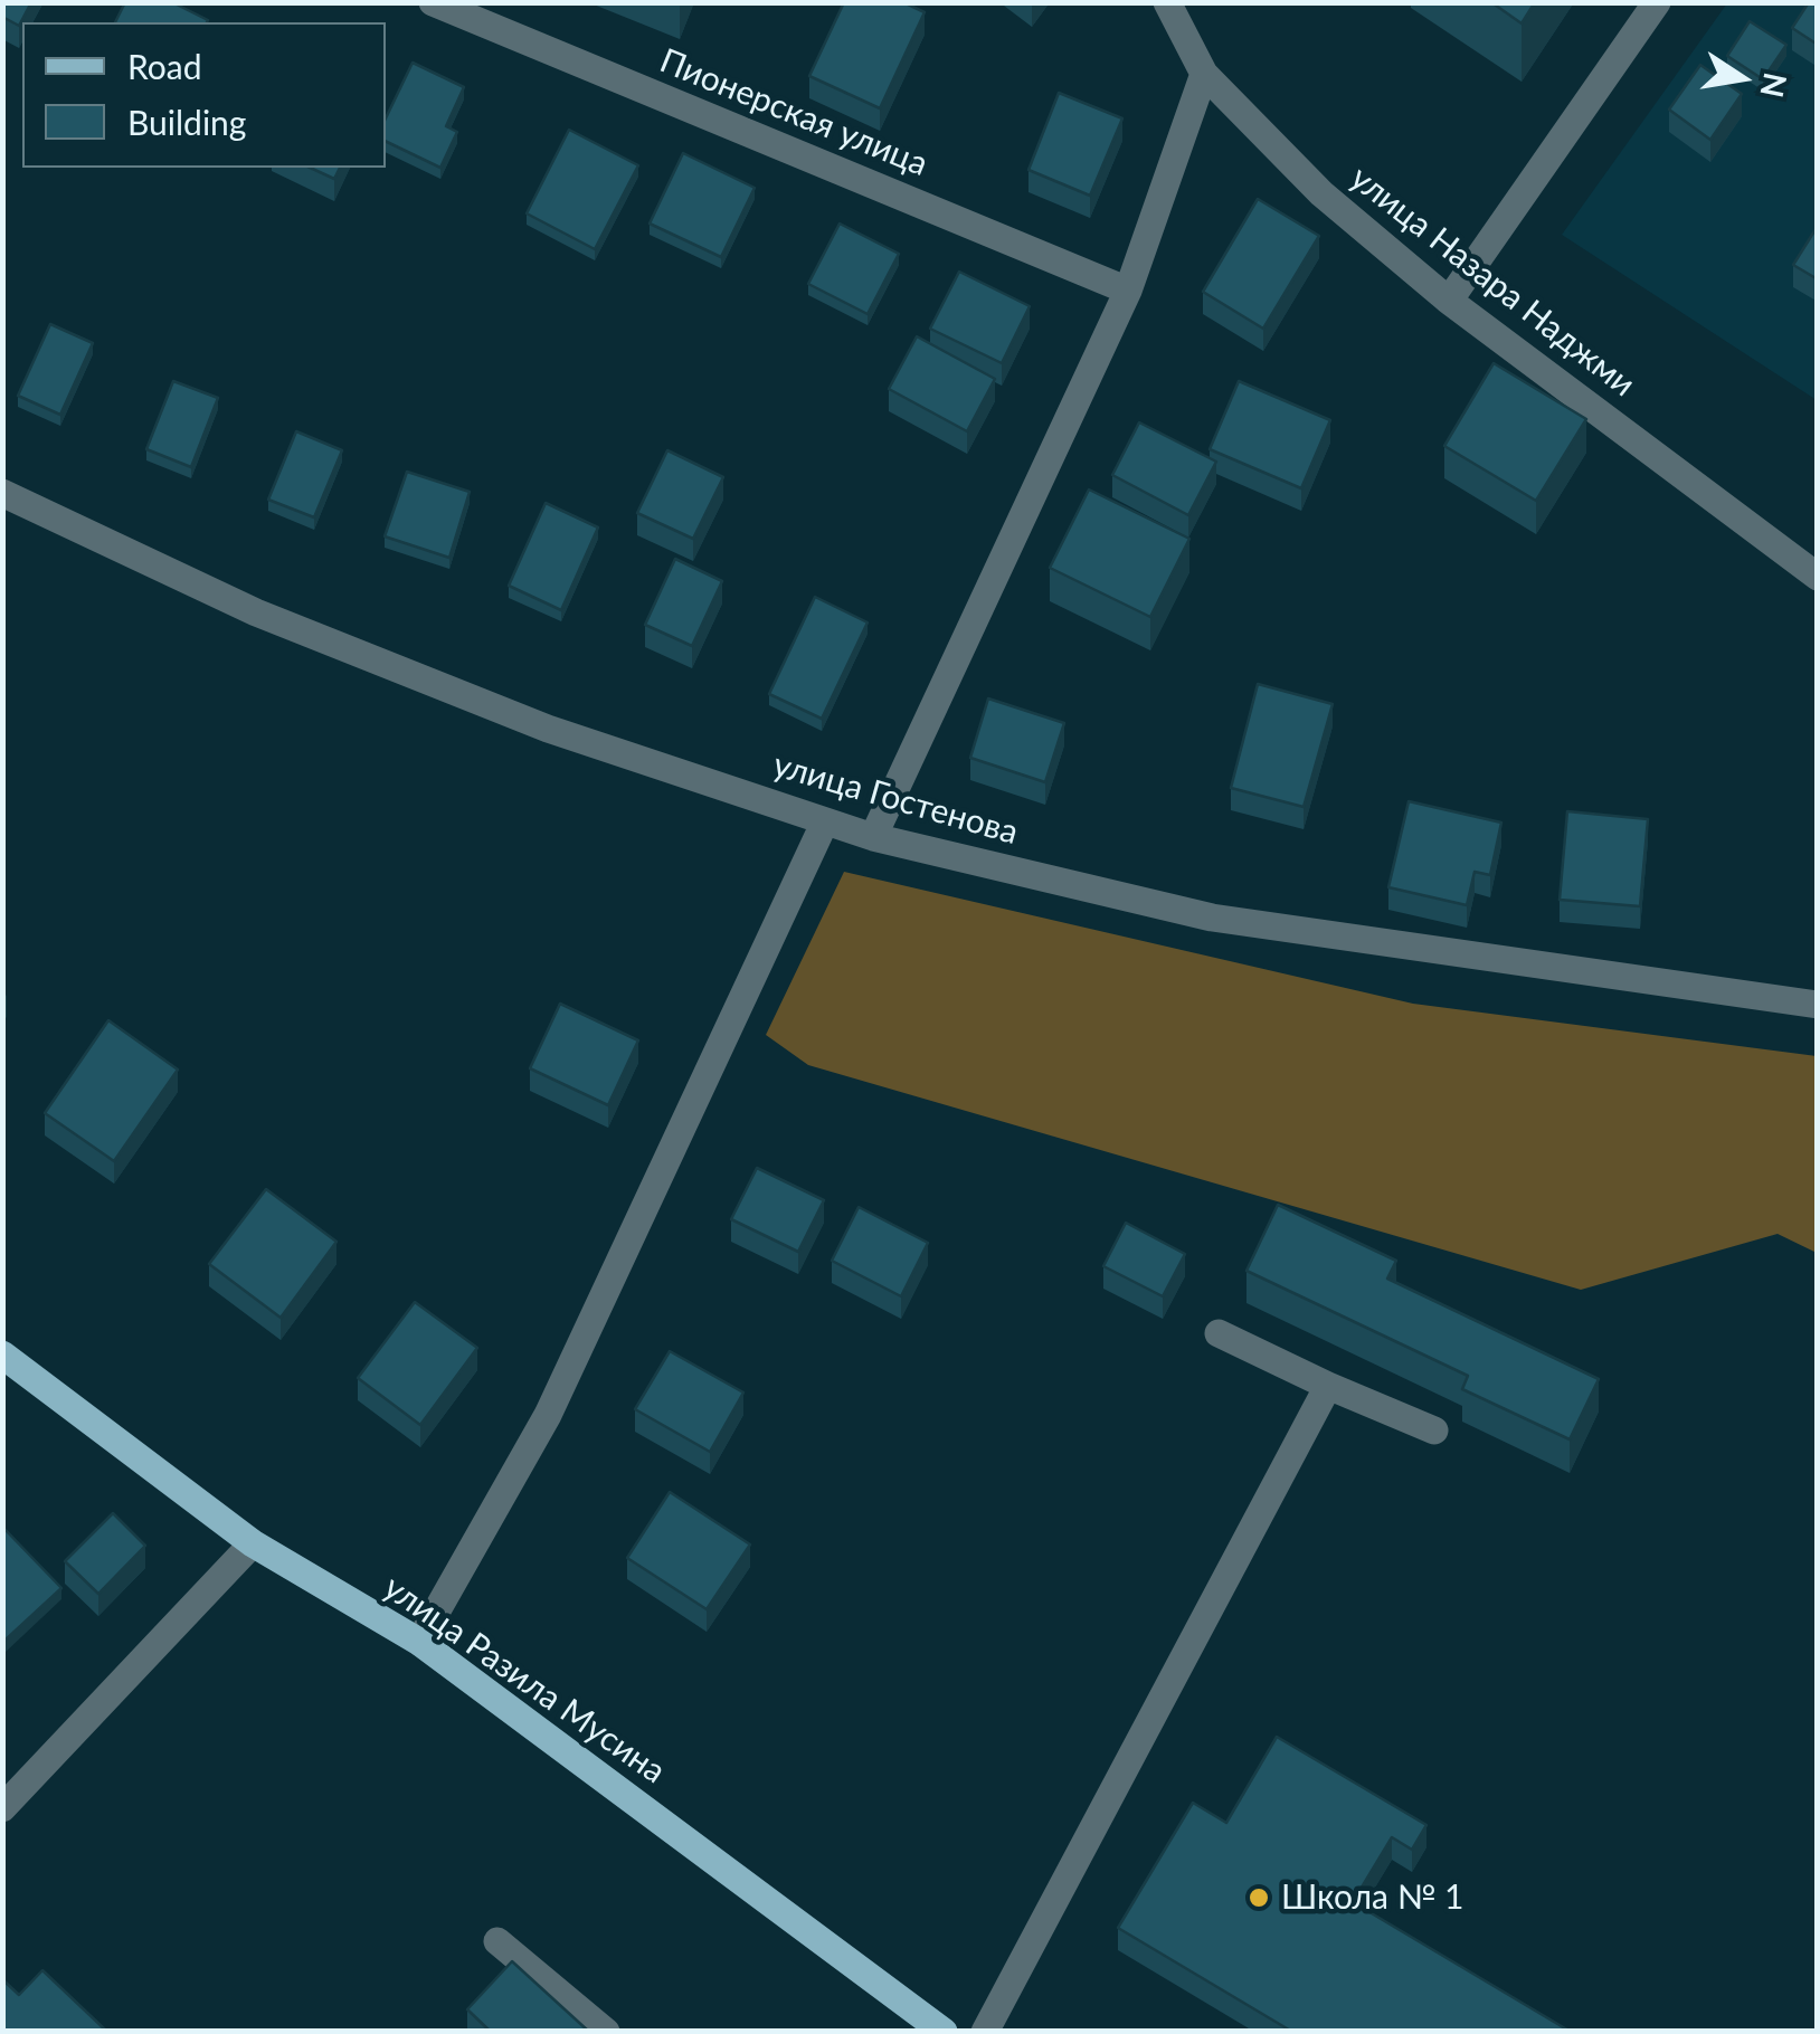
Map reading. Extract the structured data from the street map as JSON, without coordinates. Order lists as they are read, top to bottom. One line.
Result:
{"streets":{"main road":["улица Разила Мусина"],"street":["Пионерская улица","улица Назара Наджми","улица Гостенова"]},"places":["Школа № 1"],"legend":["Road","Building"],"north":"right"}
